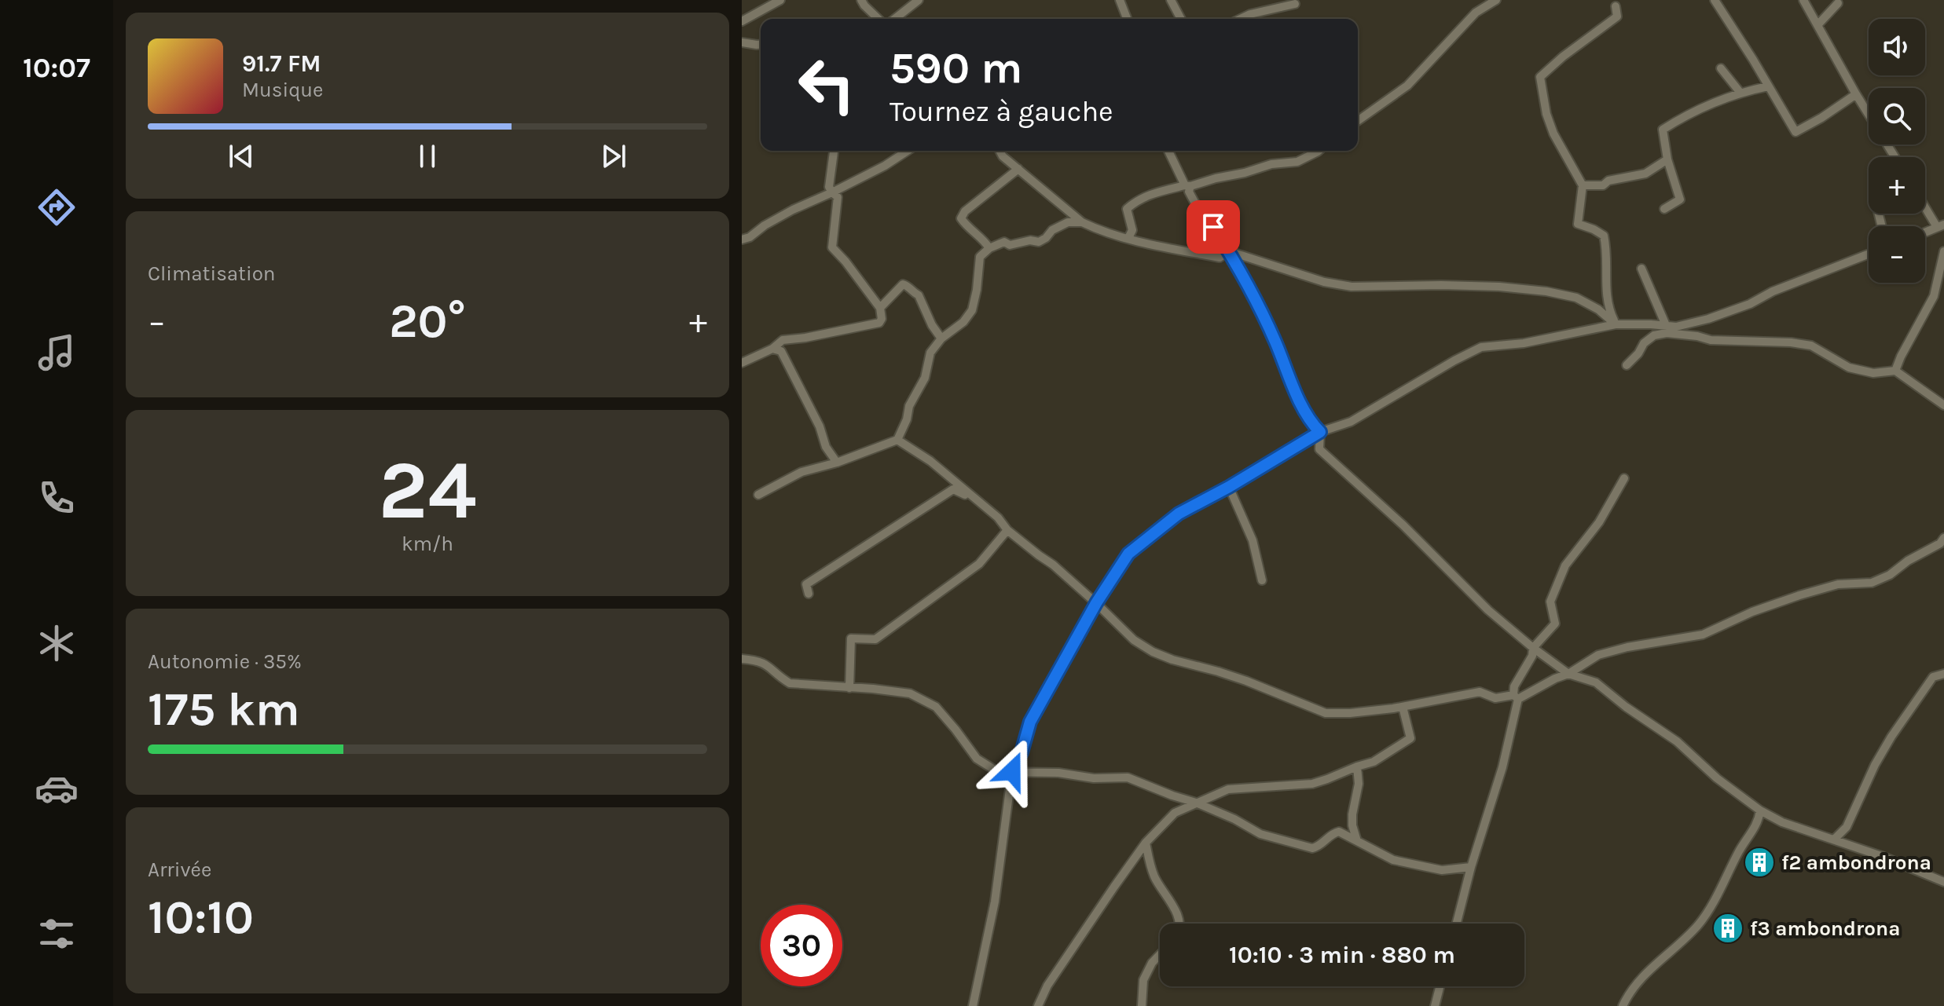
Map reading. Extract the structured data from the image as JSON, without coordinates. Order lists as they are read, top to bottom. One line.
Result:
{"places":{"building":["f2 ambondrona","f3 ambondrona"]},"page":{"tabs":"10:07","map_buttons":["+","−"],"turn":["590 m","Tournez à gauche"],"song":["91.7 FM","Musique"],"tile":["Climatisation",["24","km/h"],["Autonomie · 35%","175 km"],["Arrivée","10:10"]],"heat":["−","20°","+"],"limit":"30","trip":"10:10 · 3 min · 880 m"}}
